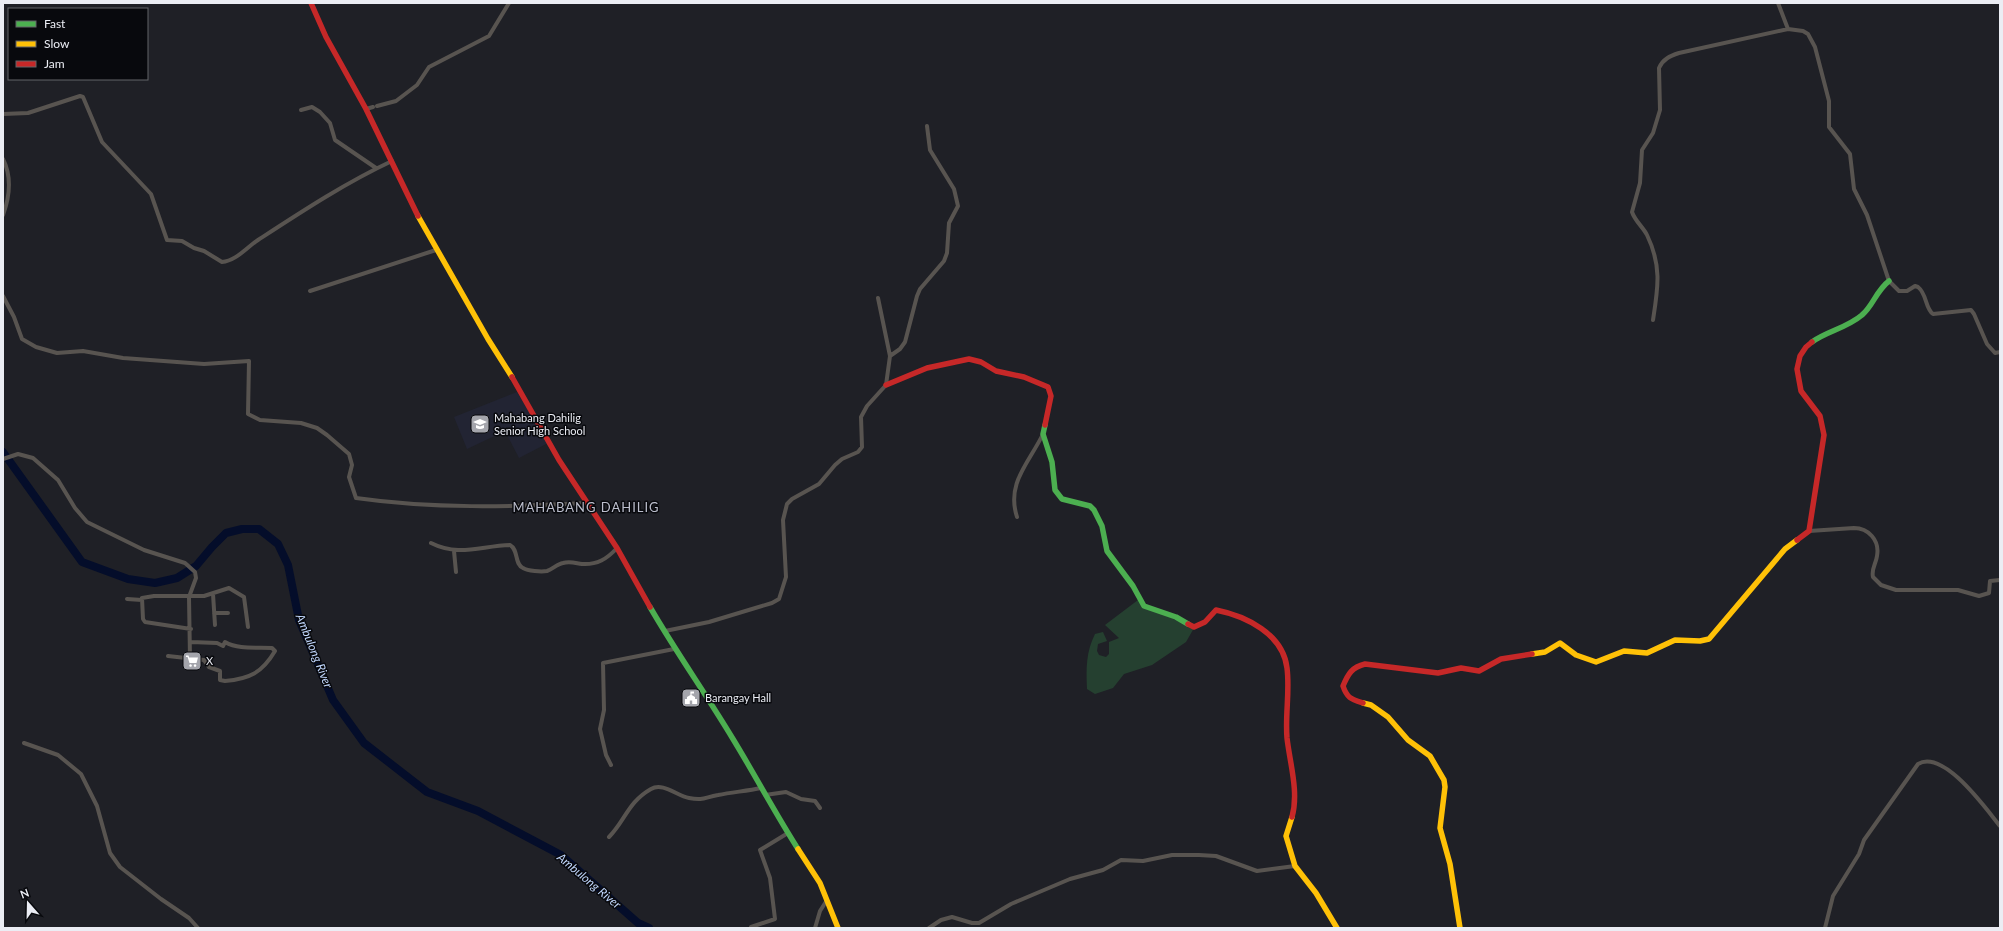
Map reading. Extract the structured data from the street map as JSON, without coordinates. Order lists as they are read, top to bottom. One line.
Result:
{"districts":["MAHABANG DAHILIG"],"water":["Ambulong River"],"places":{"school or university":["Mahabang Dahilig Senior High School"],"supermarket":["X"],"public building":["Barangay Hall"]},"legend":["Fast","Slow","Jam"],"north":"top"}
